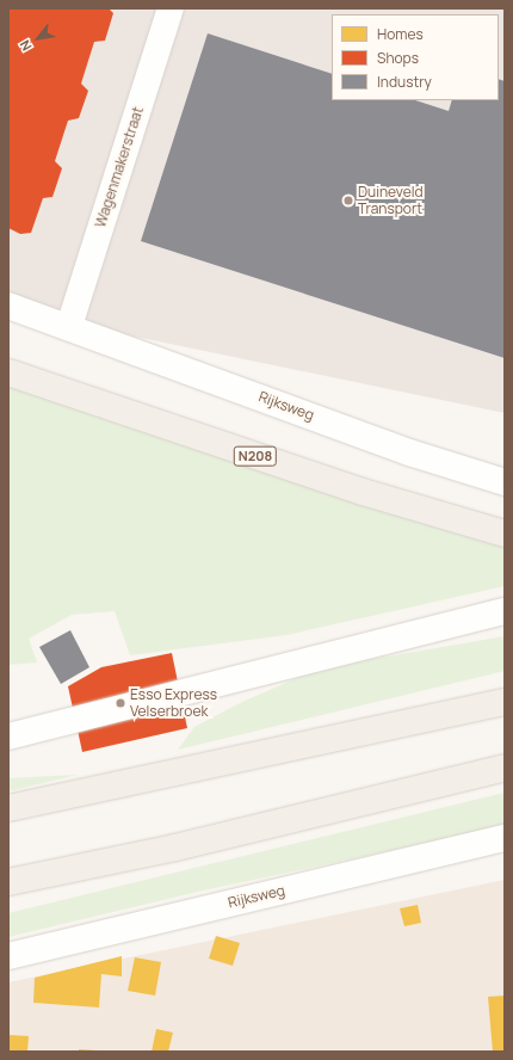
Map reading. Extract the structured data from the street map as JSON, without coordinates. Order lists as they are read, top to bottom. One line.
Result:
{"streets":{"main road":["N208"],"street":["Wagenmakerstraat","Rijksweg"]},"crossings":[["Wagenmakerstraat","Rijksweg"]],"places":["Duineveld Transport","Esso Express Velserbroek"],"legend":["Homes","Shops","Industry"],"north":"bottom left"}
